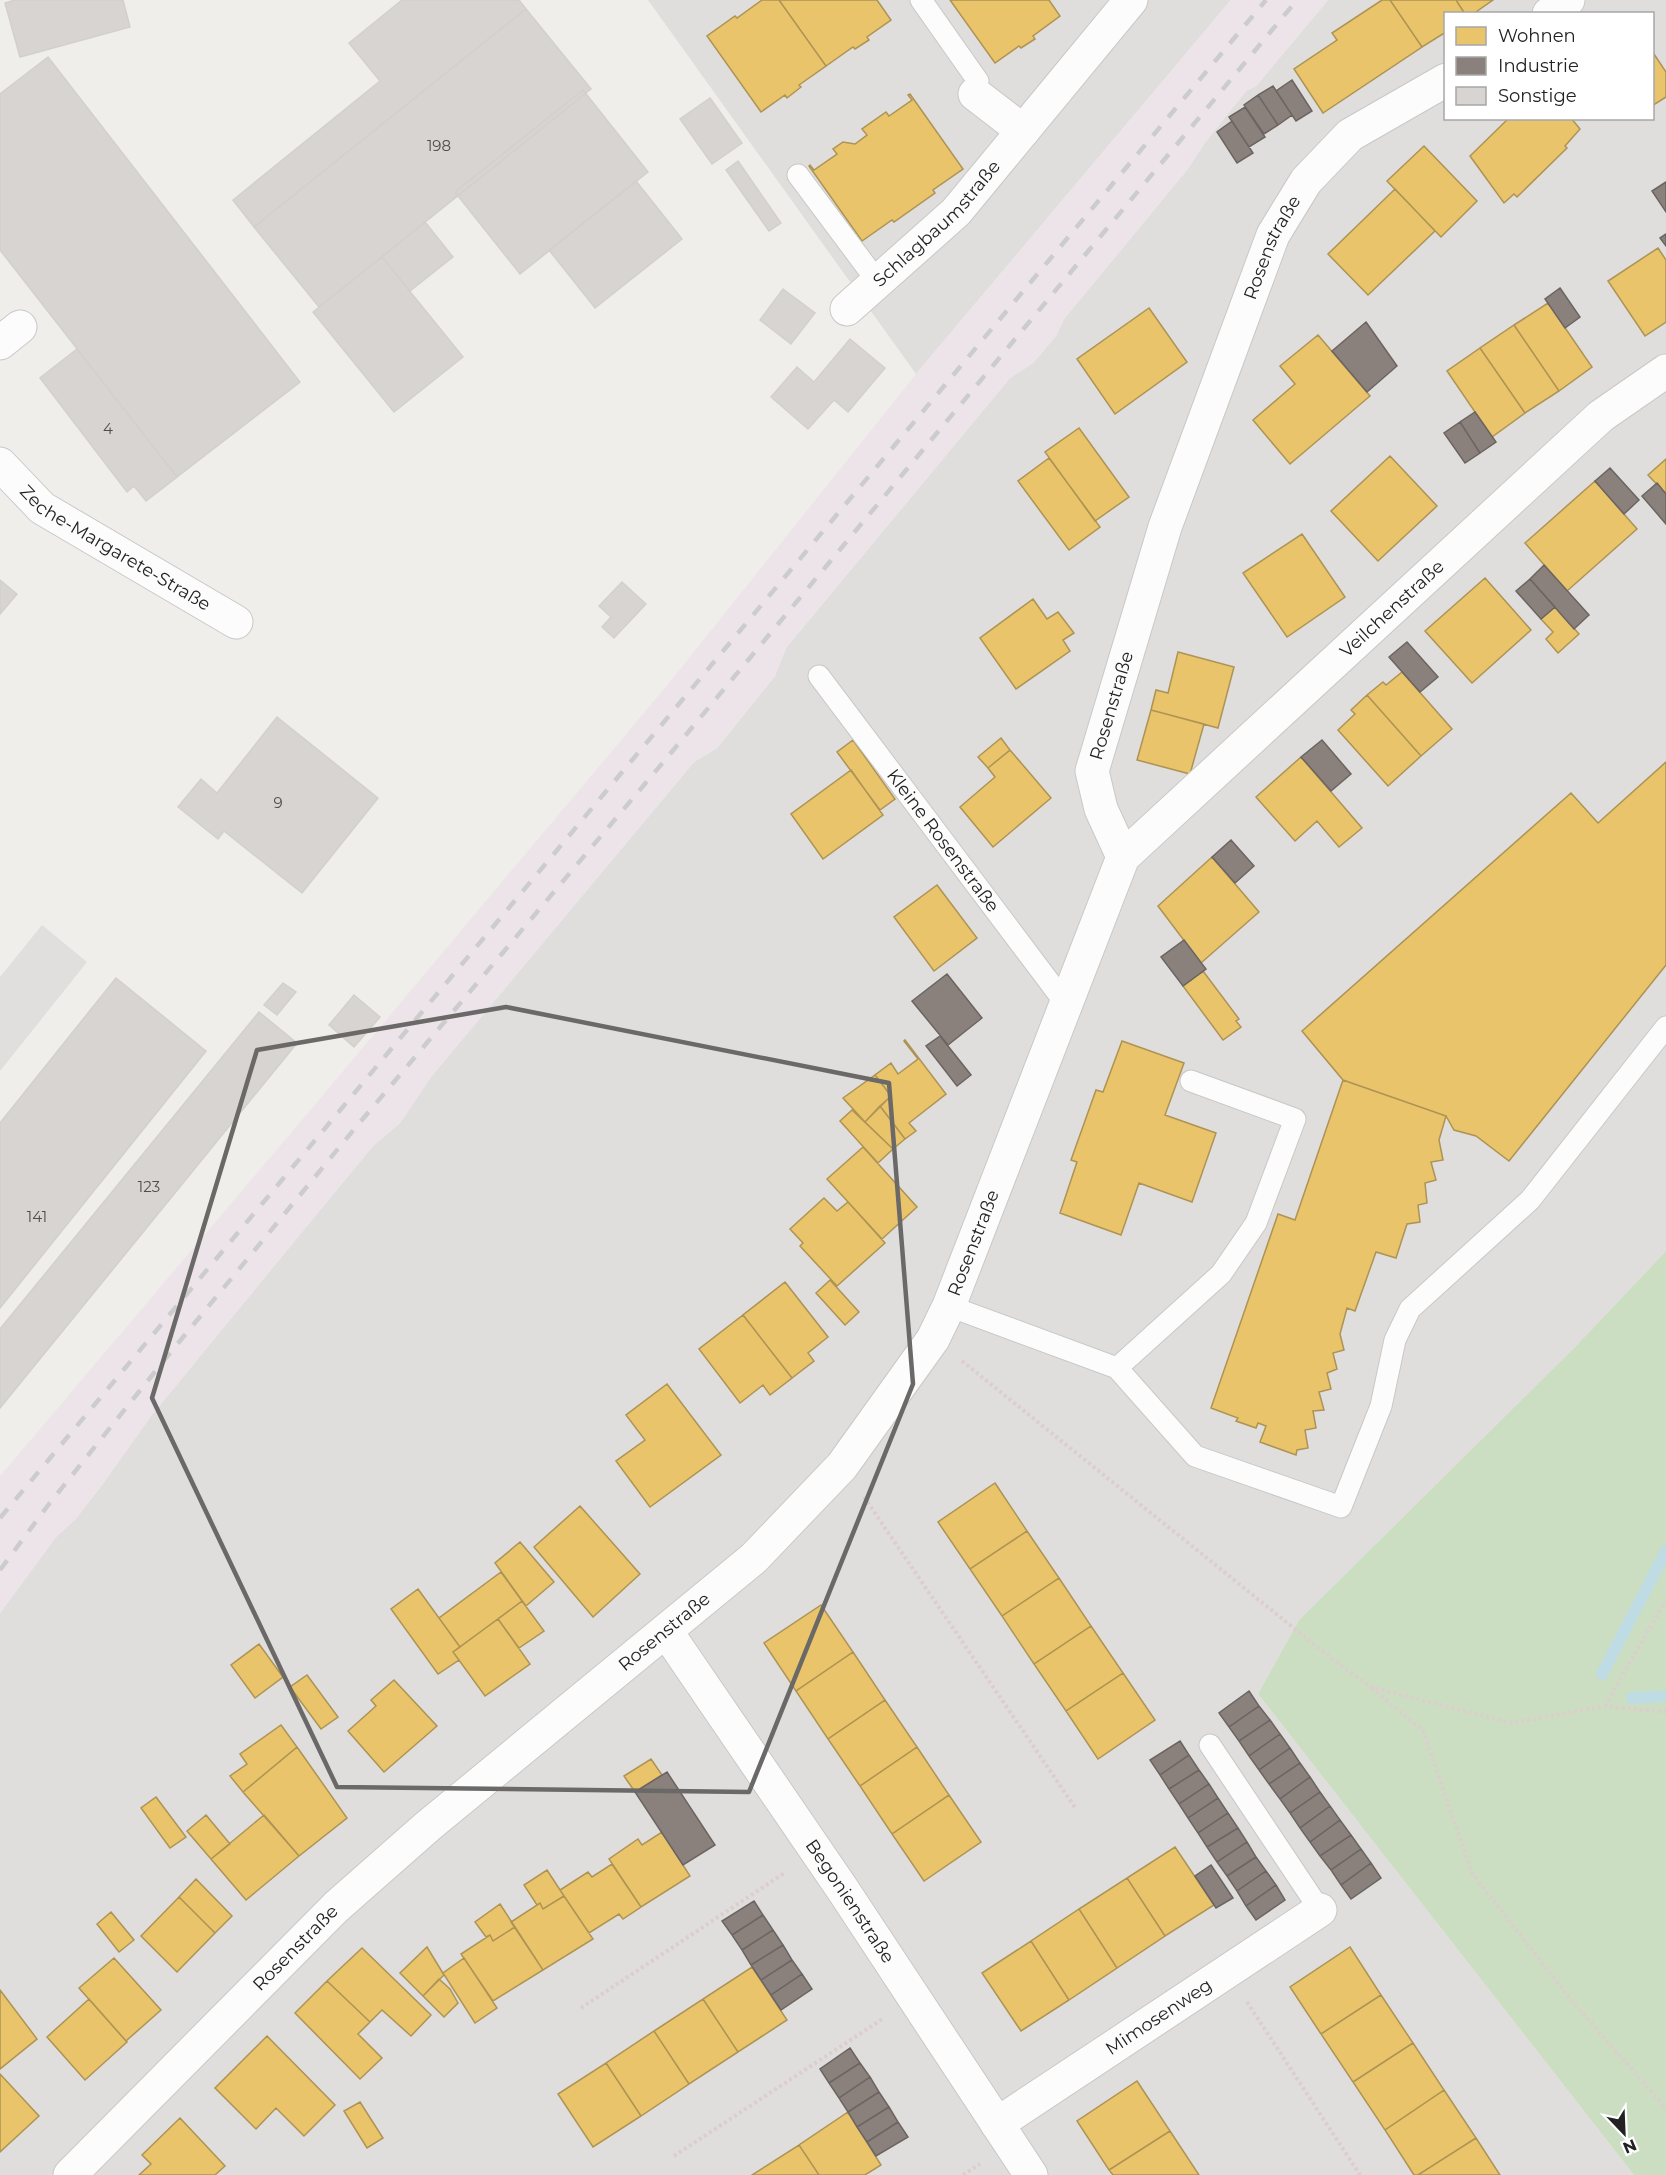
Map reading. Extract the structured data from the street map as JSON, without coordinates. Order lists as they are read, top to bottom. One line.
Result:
{"streets":{"street":["Schlagbaumstraße","Rosenstraße","Zeche-Margarete-Straße","Veilchenstraße","Begonienstraße","Mimosenweg"],"lane":["Kleine Rosenstraße"]},"crossings":[["Rosenstraße","Veilchenstraße"],["Rosenstraße","Kleine Rosenstraße"],["Rosenstraße","Begonienstraße"],["Begonienstraße","Mimosenweg"]],"house_numbers":["198","4","9","123","141"],"legend":["Wohnen","Industrie","Sonstige"],"north":"bottom right"}
